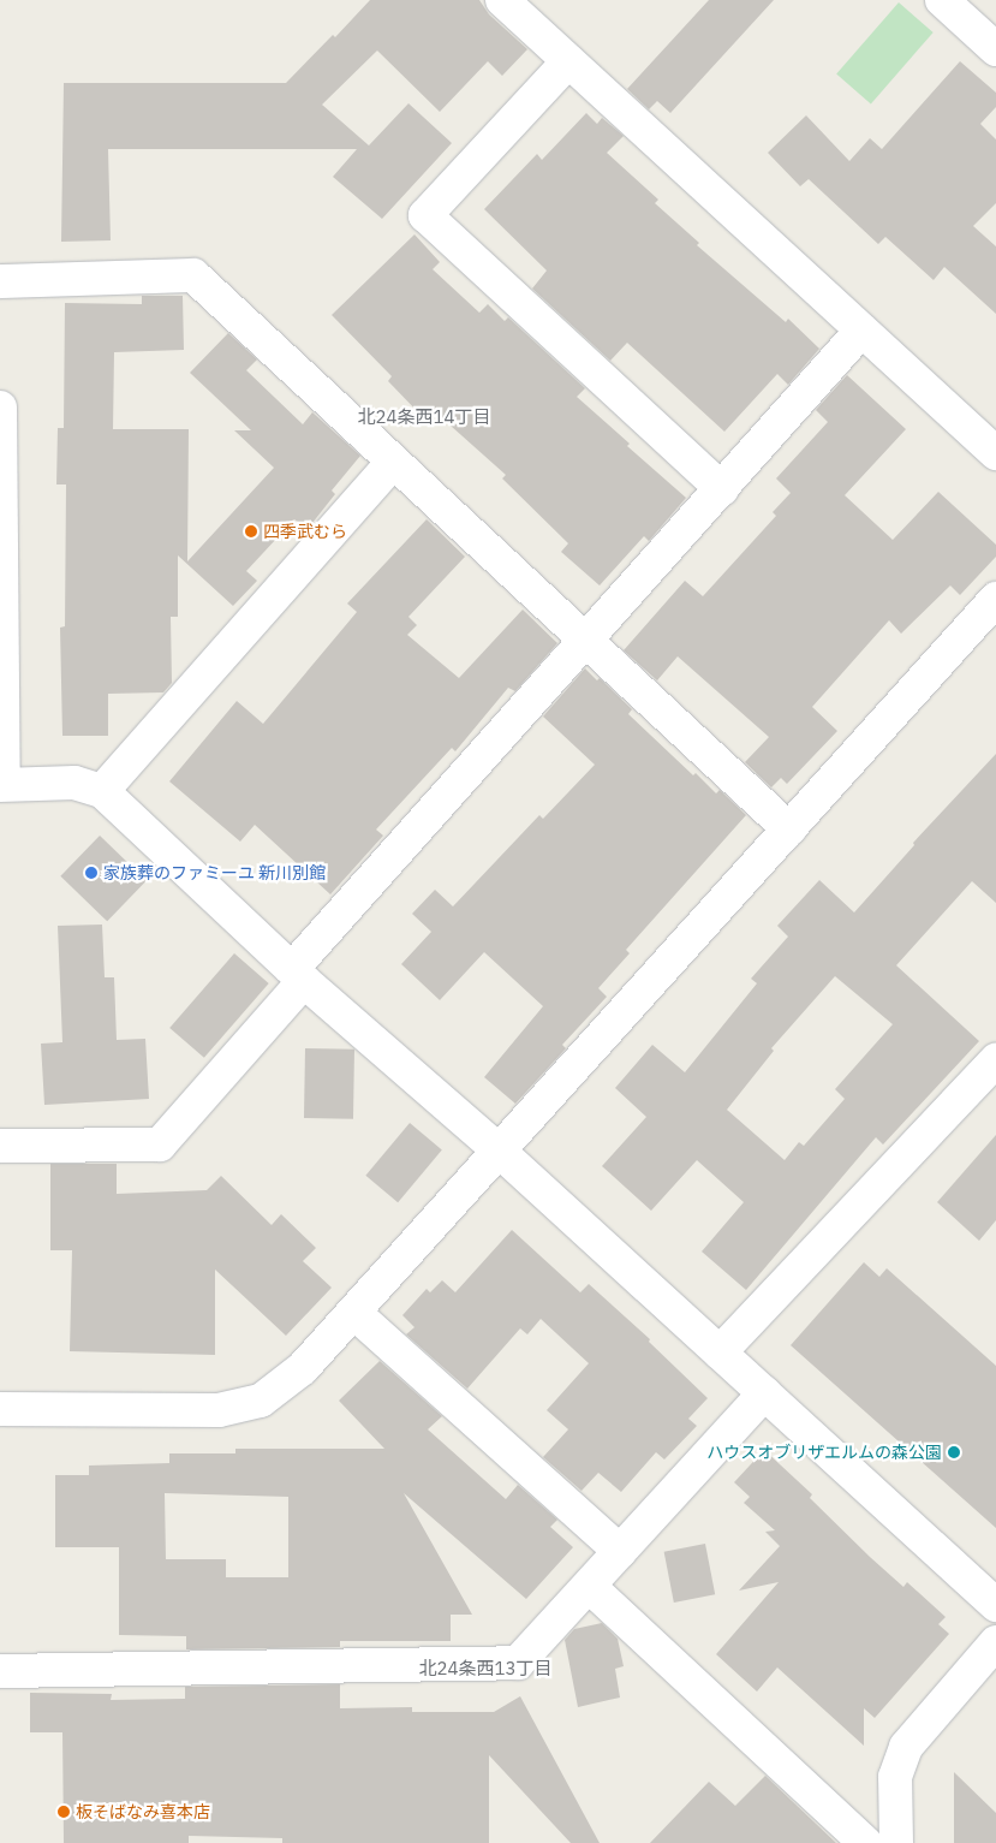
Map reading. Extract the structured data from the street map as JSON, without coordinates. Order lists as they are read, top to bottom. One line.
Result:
{"districts":["北24条西14丁目","北24条西13丁目"],"places":["四季武むら","家族葬のファミーユ 新川別館","ハウスオブリザエルムの森公園","板そばなみ喜本店"]}
